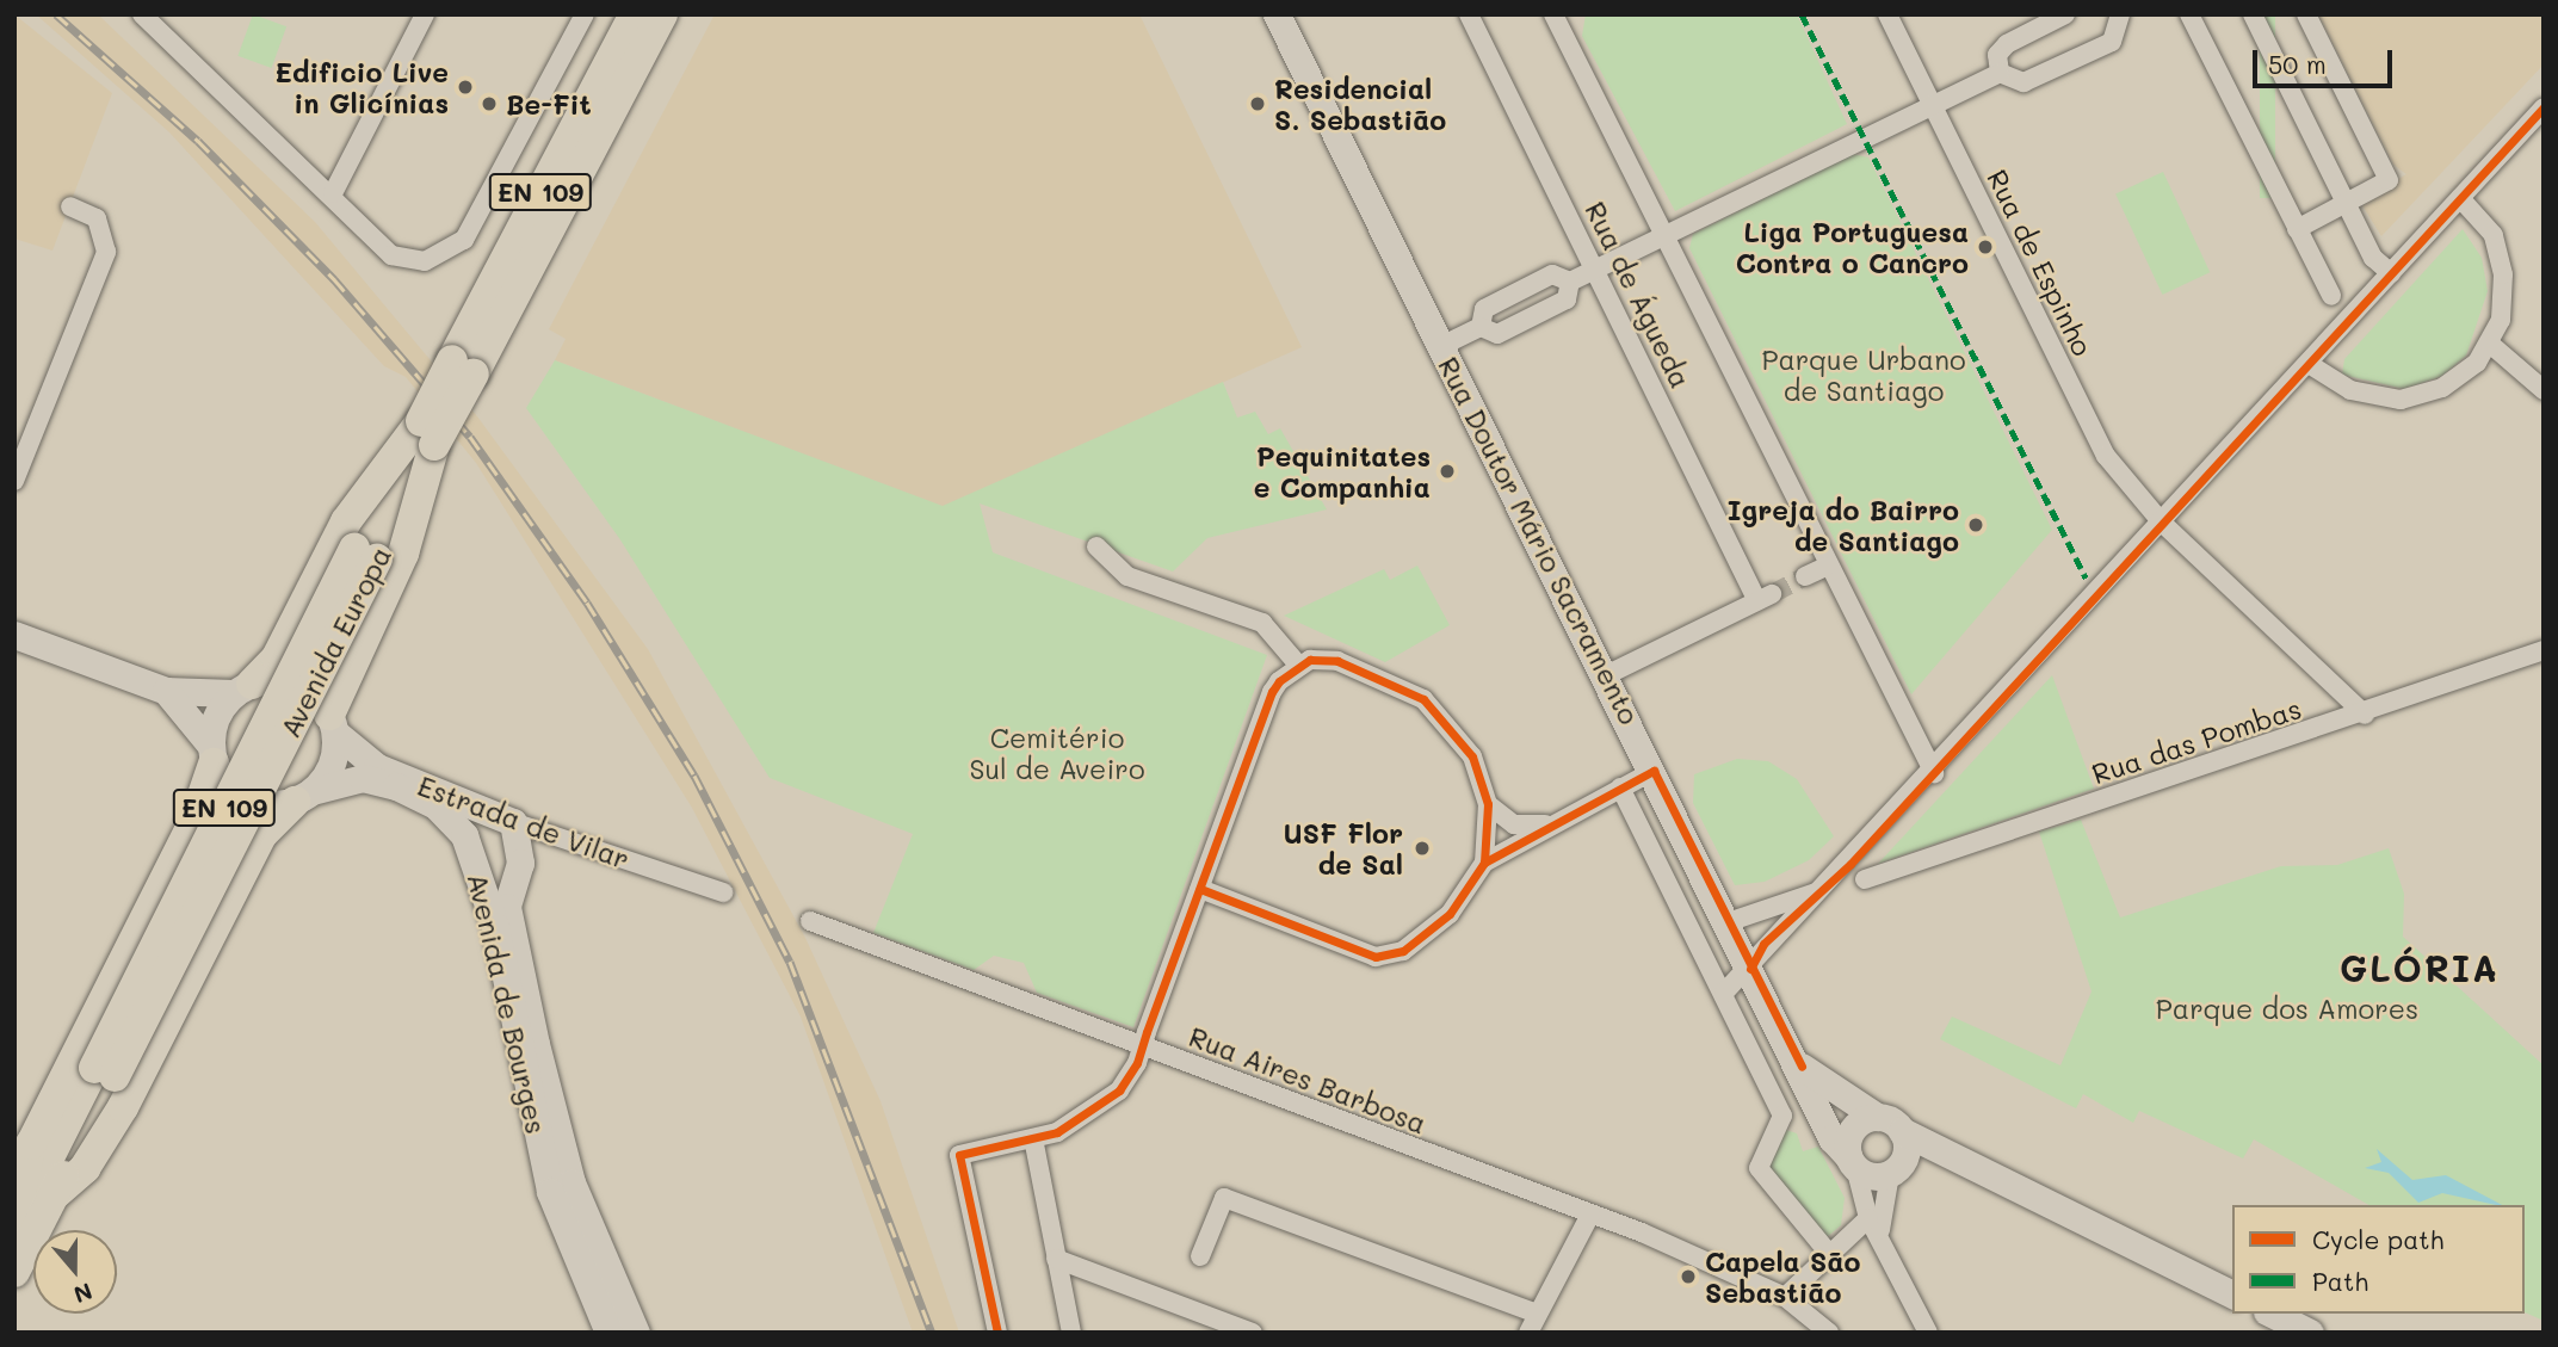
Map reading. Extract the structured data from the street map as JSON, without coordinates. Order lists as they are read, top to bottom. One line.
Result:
{"streets":{"main road":["EN 109","Rua Doutor Mário Sacramento","Avenida Europa","Estrada de Vilar","Avenida de Bourges"],"street":["Rua de Espinho","Rua de Águeda","Rua das Pombas","Rua Aires Barbosa"]},"crossings":[["Rua de Espinho","Rua das Pombas"],["Rua de Águeda","Rua Doutor Mário Sacramento"],["Estrada de Vilar","Avenida de Bourges"]],"districts":["GLÓRIA"],"parks":["Parque Urbano de Santiago","Cemitério Sul de Aveiro","Parque dos Amores"],"places":["Edificio Live in Glicínias","Be-Fit","Residencial S. Sebastião","Liga Portuguesa Contra o Cancro","Pequinitates e Companhia","Igreja do Bairro de Santiago","USF Flor de Sal","Capela São Sebastião"],"legend":["Cycle path","Path"],"scale_bar":"50 m","north":"bottom"}
